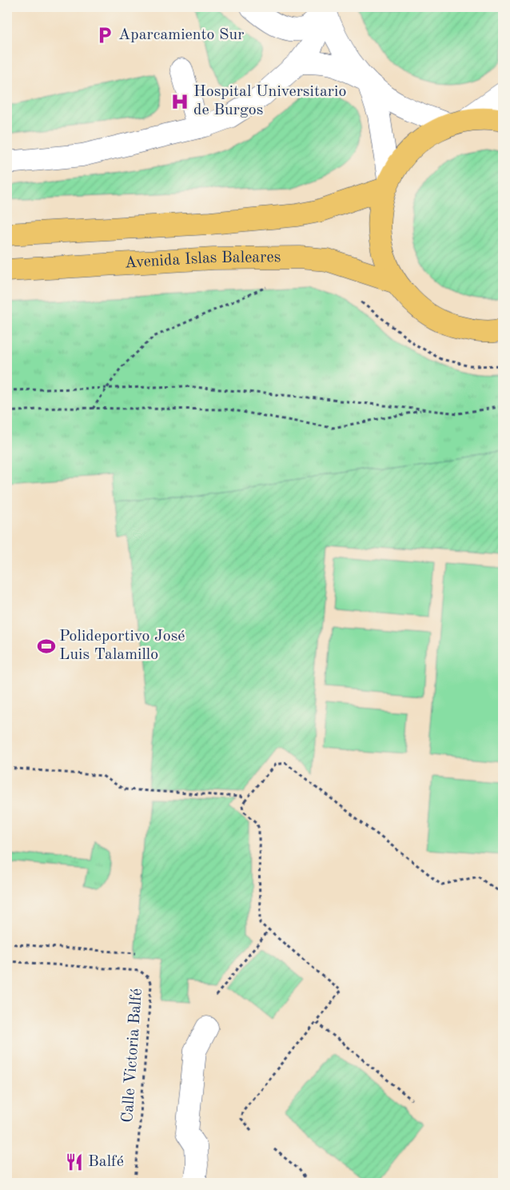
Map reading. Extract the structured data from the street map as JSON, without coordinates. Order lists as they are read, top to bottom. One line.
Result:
{"streets":{"main road":["Avenida Islas Baleares"],"path":["Calle Victoria Balfé"]},"places":{"parking":["Aparcamiento Sur"],"hospital":["Hospital Universitario de Burgos"],"sports":["Polideportivo José Luis Talamillo"],"restaurant":["Balfé"]}}
